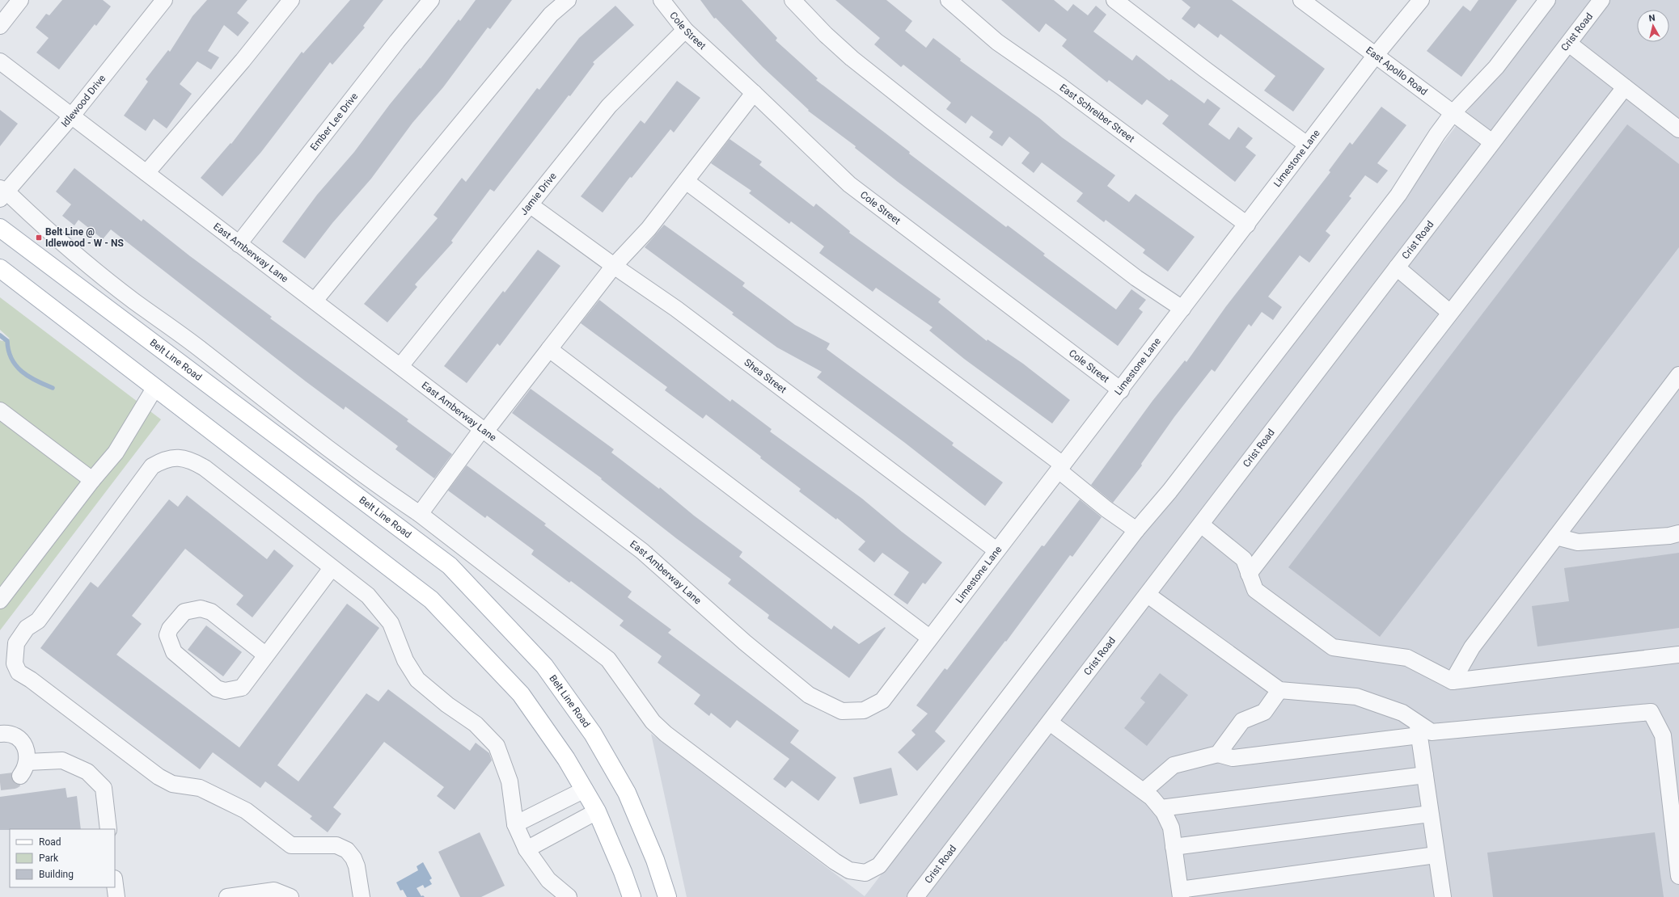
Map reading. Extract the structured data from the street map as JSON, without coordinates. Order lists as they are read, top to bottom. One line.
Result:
{"streets":{"main road":["Belt Line Road"],"street":["Cole Street","Crist Road","East Apollo Road","Idlewood Drive","East Schreiber Street","Ember Lee Drive","Limestone Lane","Jamie Drive","East Amberway Lane","Shea Street"]},"crossings":[["Cole Street","Limestone Lane"],["Cole Street","Jamie Drive"],["Crist Road","East Apollo Road"],["East Apollo Road","Limestone Lane"],["Idlewood Drive","East Amberway Lane"],["East Schreiber Street","Limestone Lane"],["Ember Lee Drive","East Amberway Lane"],["Limestone Lane","East Amberway Lane"],["Limestone Lane","Shea Street"],["Jamie Drive","East Amberway Lane"],["Jamie Drive","Shea Street"]],"places":{"transit":["Belt Line @ Idlewood - W - NS"]},"legend":["Road","Park","Building"],"north":"top"}
